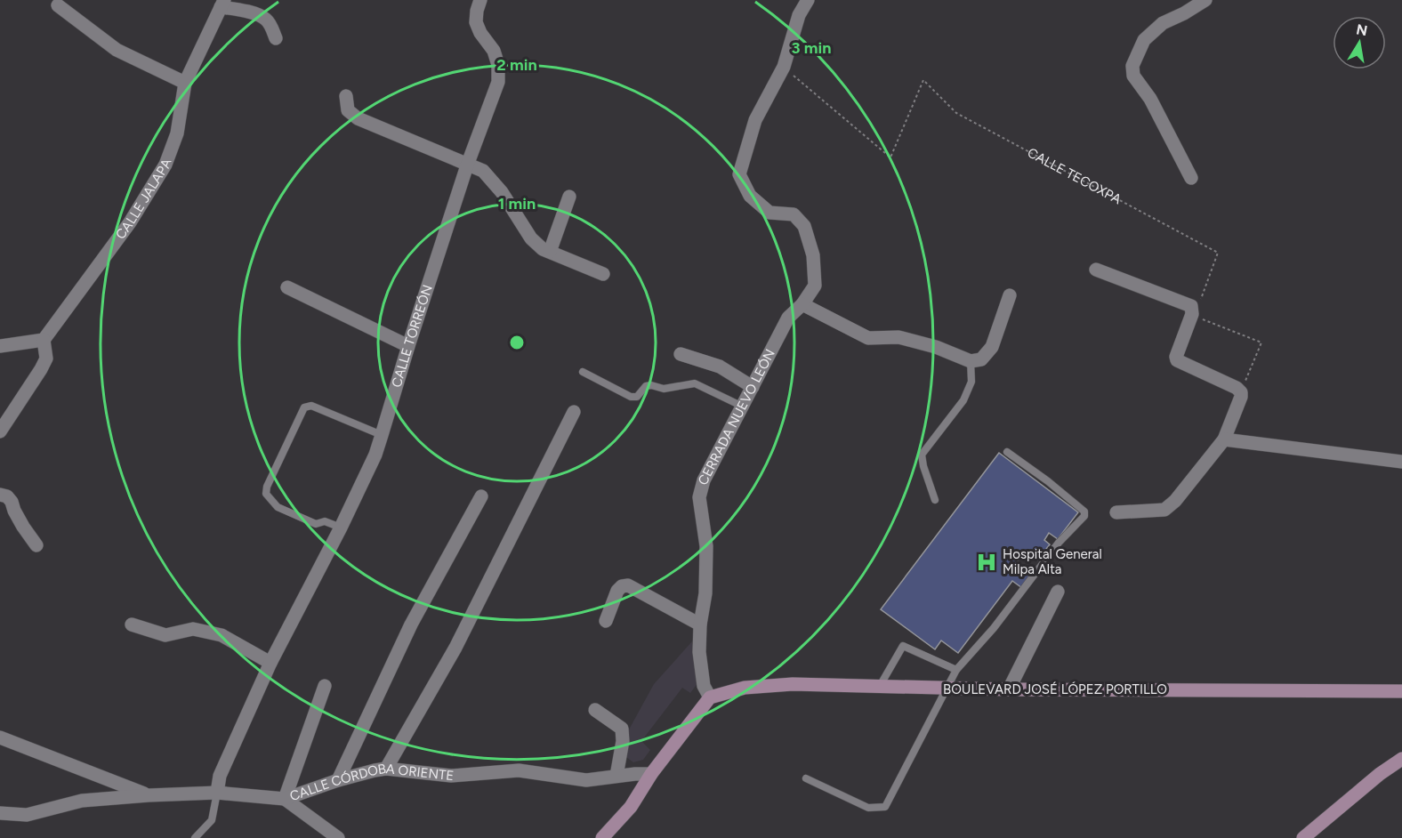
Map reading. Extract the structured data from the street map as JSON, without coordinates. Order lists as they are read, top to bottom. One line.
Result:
{"streets":{"main road":["BOULEVARD JOSÉ LÓPEZ PORTILLO"],"street":["CALLE JALAPA","CALLE TORREÓN","CERRADA NUEVO LEÓN","CALLE CÓRDOBA ORIENTE"],"path":["CALLE TECOXPA"]},"crossings":[["CALLE TECOXPA","CERRADA NUEVO LEÓN"],["CALLE TORREÓN","CALLE CÓRDOBA ORIENTE"],["CERRADA NUEVO LEÓN","BOULEVARD JOSÉ LÓPEZ PORTILLO"]],"places":{"hospital":["Hospital General Milpa Alta"]},"north":"top","rings":["3 min","2 min","1 min"]}
